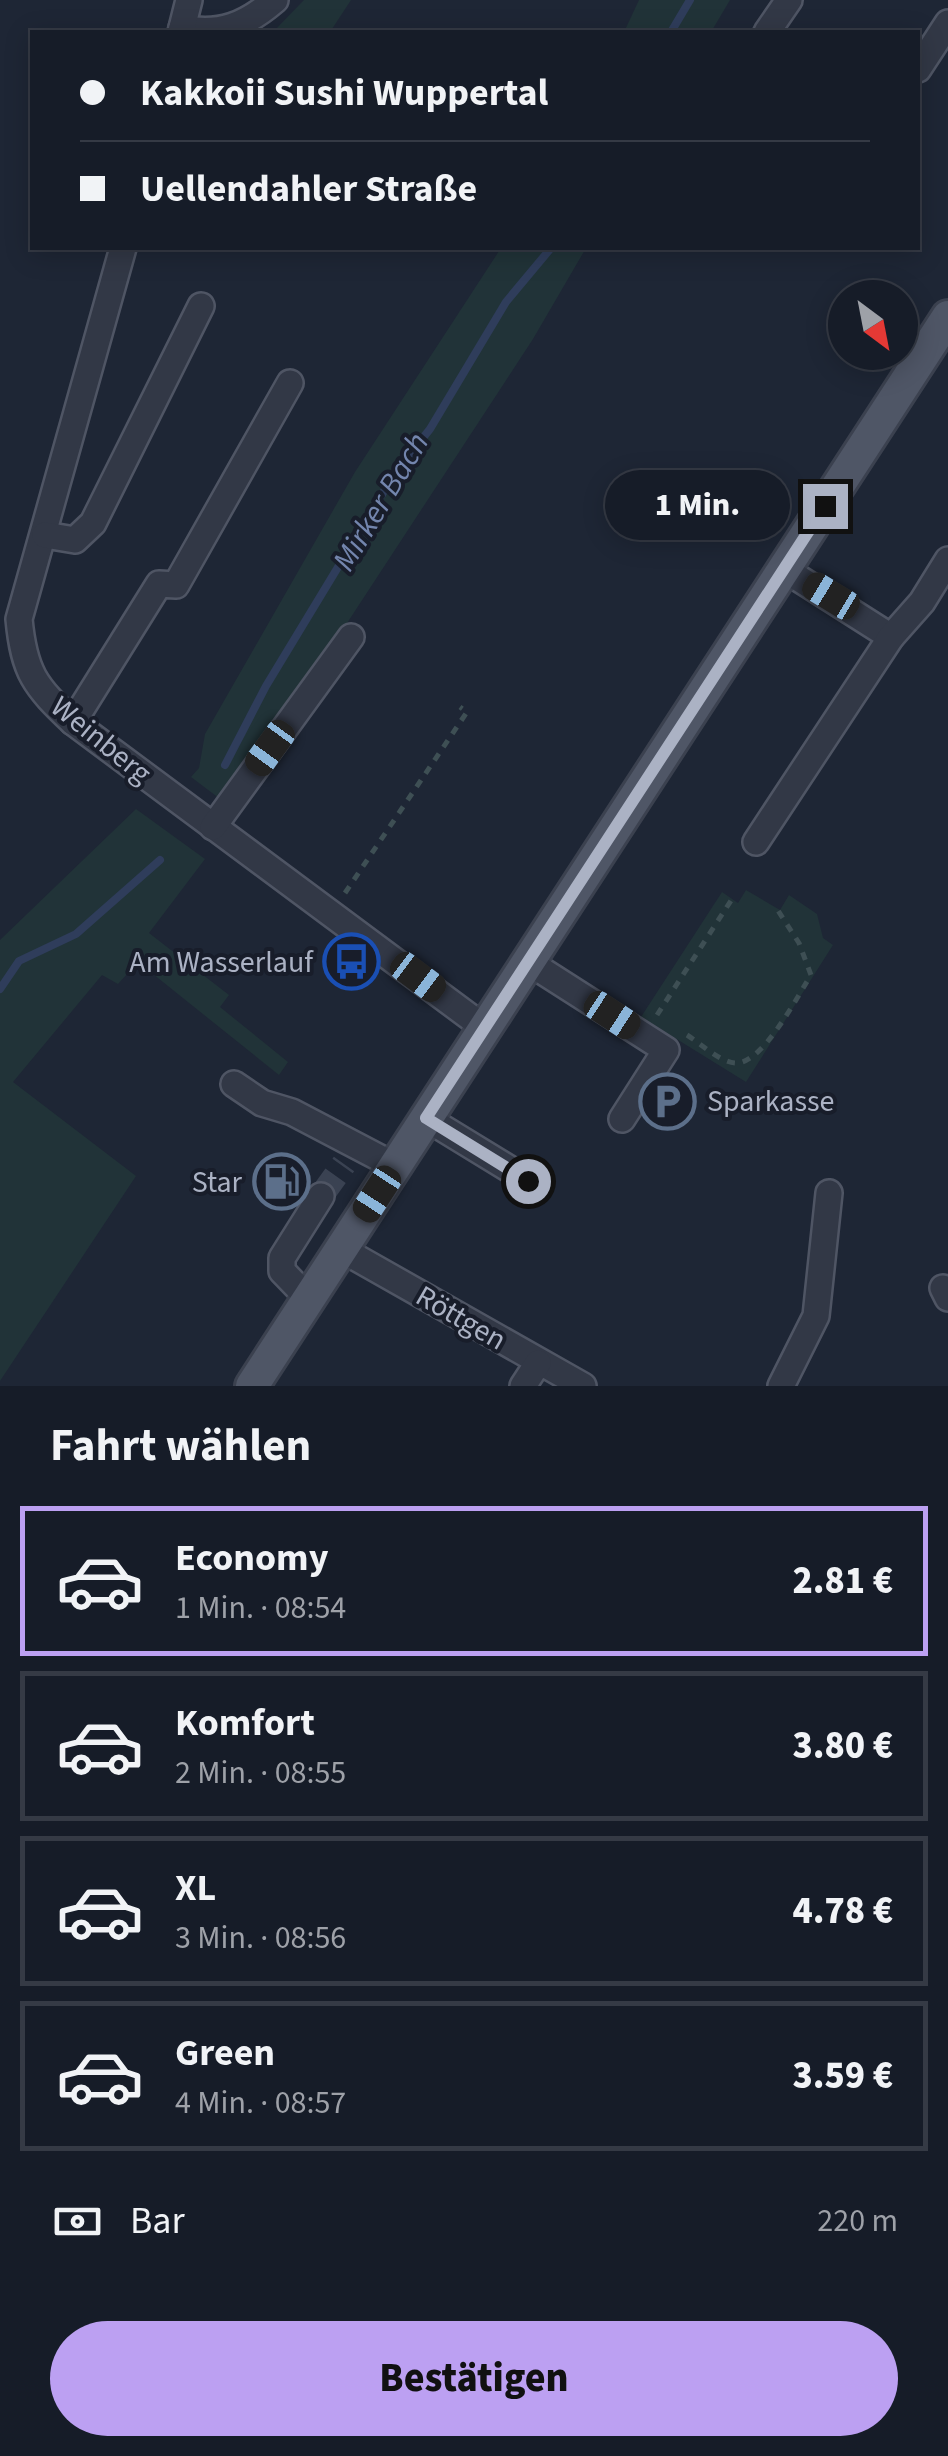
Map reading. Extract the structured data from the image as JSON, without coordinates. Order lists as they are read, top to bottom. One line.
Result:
{"streets":{"street":["Weinberg","Röttgen"]},"water":["Mirker Bach"],"places":{"bus stop":["Am Wasserlauf"],"parking":["Sparkasse"],"fuel station":["Star"]},"north":"bottom right","page":{"banner":["Kakkoii Sushi Wuppertal","Uellendahler Straße"],"bubble":"1 Min.","heading":"Fahrt wählen","list":[{"name":"Economy","note":"1 Min. · 08:54","value":"2.81 €"},{"name":"Komfort","note":"2 Min. · 08:55","value":"3.80 €"},{"name":"XL","note":"3 Min. · 08:56","value":"4.78 €"},{"name":"Green","note":"4 Min. · 08:57","value":"3.59 €"}],"pay":["Bar","220 m"],"buttons":"Bestätigen"}}
